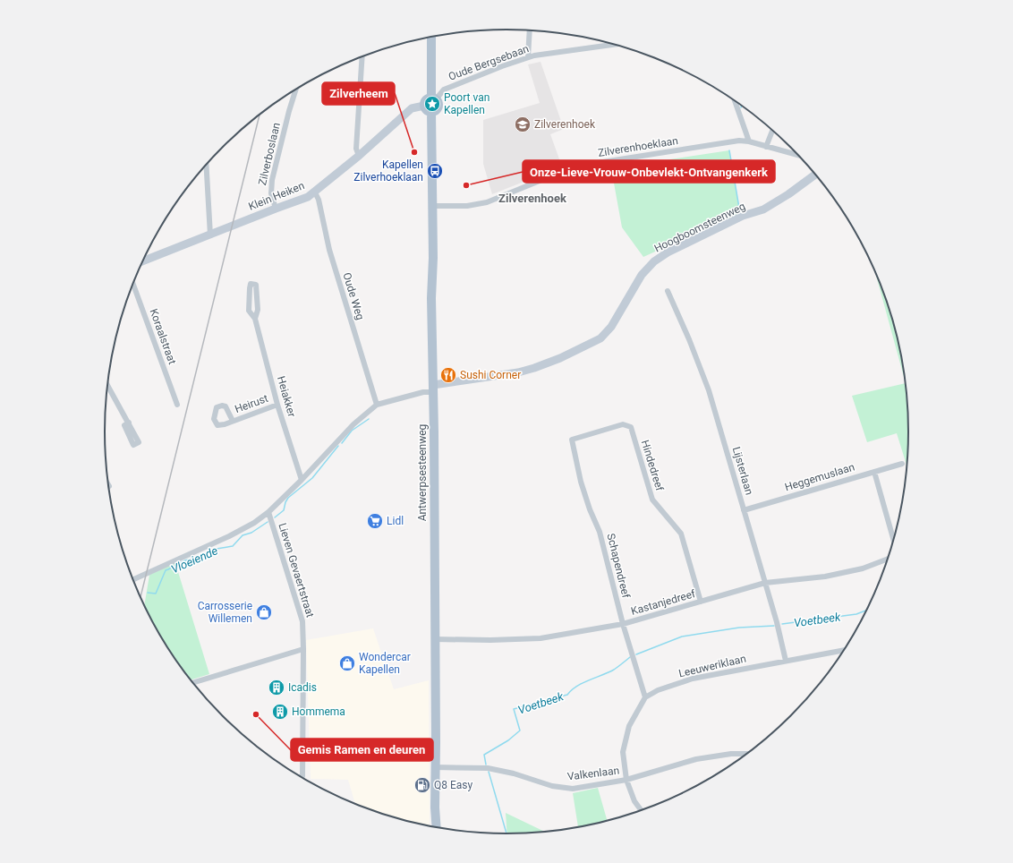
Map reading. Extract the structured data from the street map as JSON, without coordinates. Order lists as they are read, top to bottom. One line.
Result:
{"streets":{"main road":["Antwerpsesteenweg"],"street":["Oude Bergsebaan","Zilverenhoeklaan","Zilverboslaan","Klein Heiken","Hoogboomsteenweg","Oude Weg","Koraalstraat","Heiakker","Heirust","Hindedreef","Lijsterlaan","Heggemuslaan","Schapendreef","Lieven Gevaertstraat","Kastanjedreef","Leeuweriklaan","Valkenlaan"]},"crossings":[["Oude Bergsebaan","Klein Heiken"],["Oude Bergsebaan","Antwerpsesteenweg"],["Zilverenhoeklaan","Antwerpsesteenweg"],["Zilverboslaan","Klein Heiken"],["Klein Heiken","Oude Weg"],["Klein Heiken","Antwerpsesteenweg"],["Hoogboomsteenweg","Antwerpsesteenweg"],["Heiakker","Heirust"],["Hindedreef","Schapendreef"],["Hindedreef","Kastanjedreef"],["Lijsterlaan","Heggemuslaan"],["Lijsterlaan","Kastanjedreef"],["Lijsterlaan","Leeuweriklaan"],["Antwerpsesteenweg","Kastanjedreef"],["Antwerpsesteenweg","Valkenlaan"],["Schapendreef","Kastanjedreef"],["Schapendreef","Leeuweriklaan"]],"districts":["Zilverenhoek"],"water":["Vloeiende","Voetbeek"],"places":{"place":["Poort van Kapellen"],"school or university":["Zilverenhoek"],"other":["Zilverheem","Onze-Lieve-Vrouw-Onbevlekt-Ontvangenkerk","Gemis Ramen en deuren"],"bus stop":["Kapellen Zilverhoeklaan"],"restaurant":["Sushi Corner"],"supermarket":["Lidl"],"shop":["Carrosserie Willemen","Wondercar Kapellen"],"building":["Icadis","Hommema"],"fuel station":["Q8 Easy"]}}
